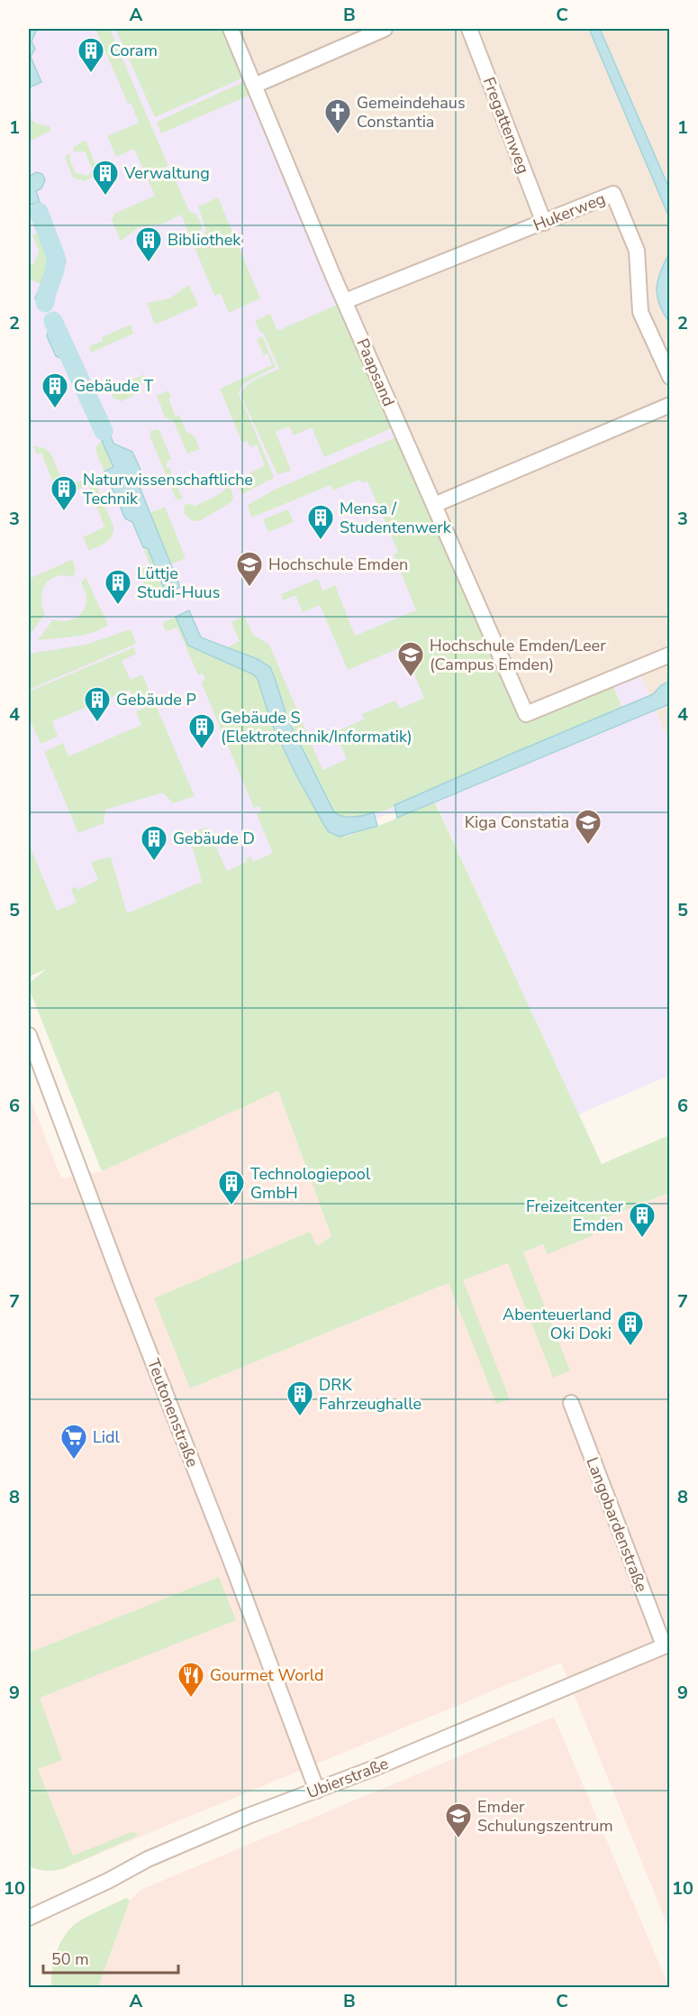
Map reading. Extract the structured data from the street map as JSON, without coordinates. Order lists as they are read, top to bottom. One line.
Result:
{"streets":{"street":["Fregattenweg","Hukerweg","Paapsand","Teutonenstraße","Langobardenstraße","Ubierstraße"]},"crossings":[["Fregattenweg","Hukerweg"],["Hukerweg","Paapsand"],["Teutonenstraße","Ubierstraße"],["Langobardenstraße","Ubierstraße"]],"places":{"building":["Coram","Verwaltung","Bibliothek","Gebäude T","Naturwissenschaftliche Technik","Mensa / Studentenwerk","Lüttje Studi-Huus","Gebäude P","Gebäude S (Elektrotechnik/Informatik)","Gebäude D","Technologiepool GmbH","Freizeitcenter Emden","Abenteuerland Oki Doki","DRK Fahrzeughalle"],"church":["Gemeindehaus Constantia"],"school or university":["Hochschule Emden","Hochschule Emden/Leer (Campus Emden)","Kiga Constatia","Emder Schulungszentrum"],"supermarket":["Lidl"],"restaurant":["Gourmet World"]},"scale_bar":"50 m","grid":{"columns":["A","B","C"],"rows":["1","2","3","4","5","6","7","8","9","10"]}}
